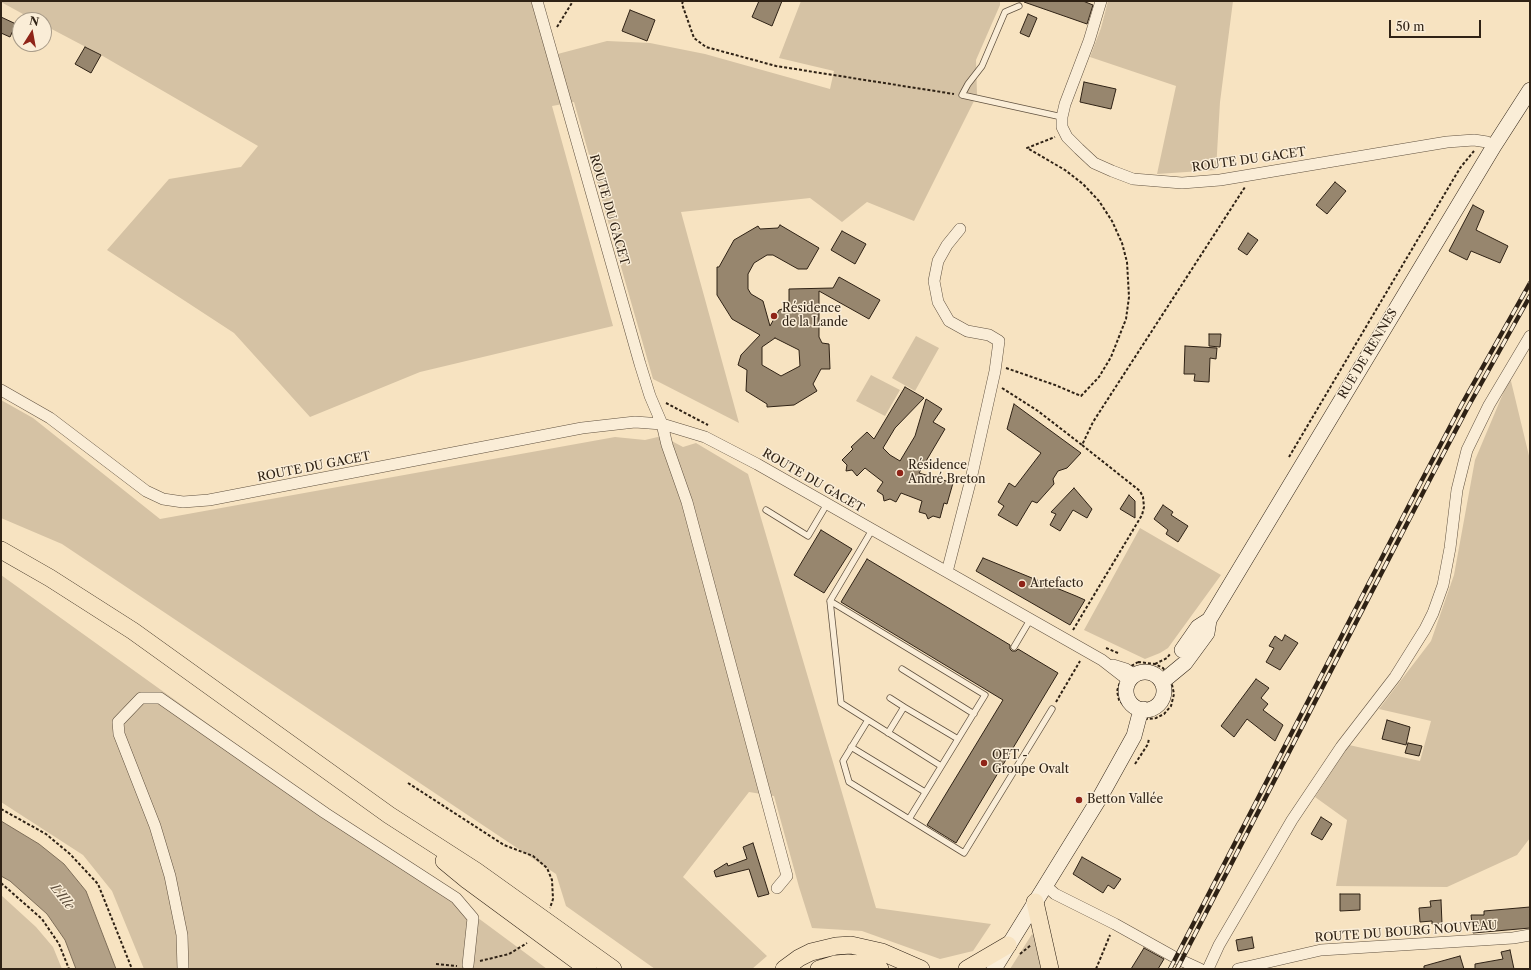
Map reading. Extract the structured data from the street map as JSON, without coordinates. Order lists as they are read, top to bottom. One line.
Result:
{"streets":{"main road":["RUE DE RENNES"],"street":["ROUTE DU GACET","ROUTE DU BOURG NOUVEAU"]},"crossings":[["ROUTE DU GACET","RUE DE RENNES"]],"water":["L'Ille"],"places":["Résidence de la Lande","Résidence André Breton","Artefacto","OET - Groupe Ovalt","Betton Vallée"],"scale_bar":"50 m","north":"top"}
